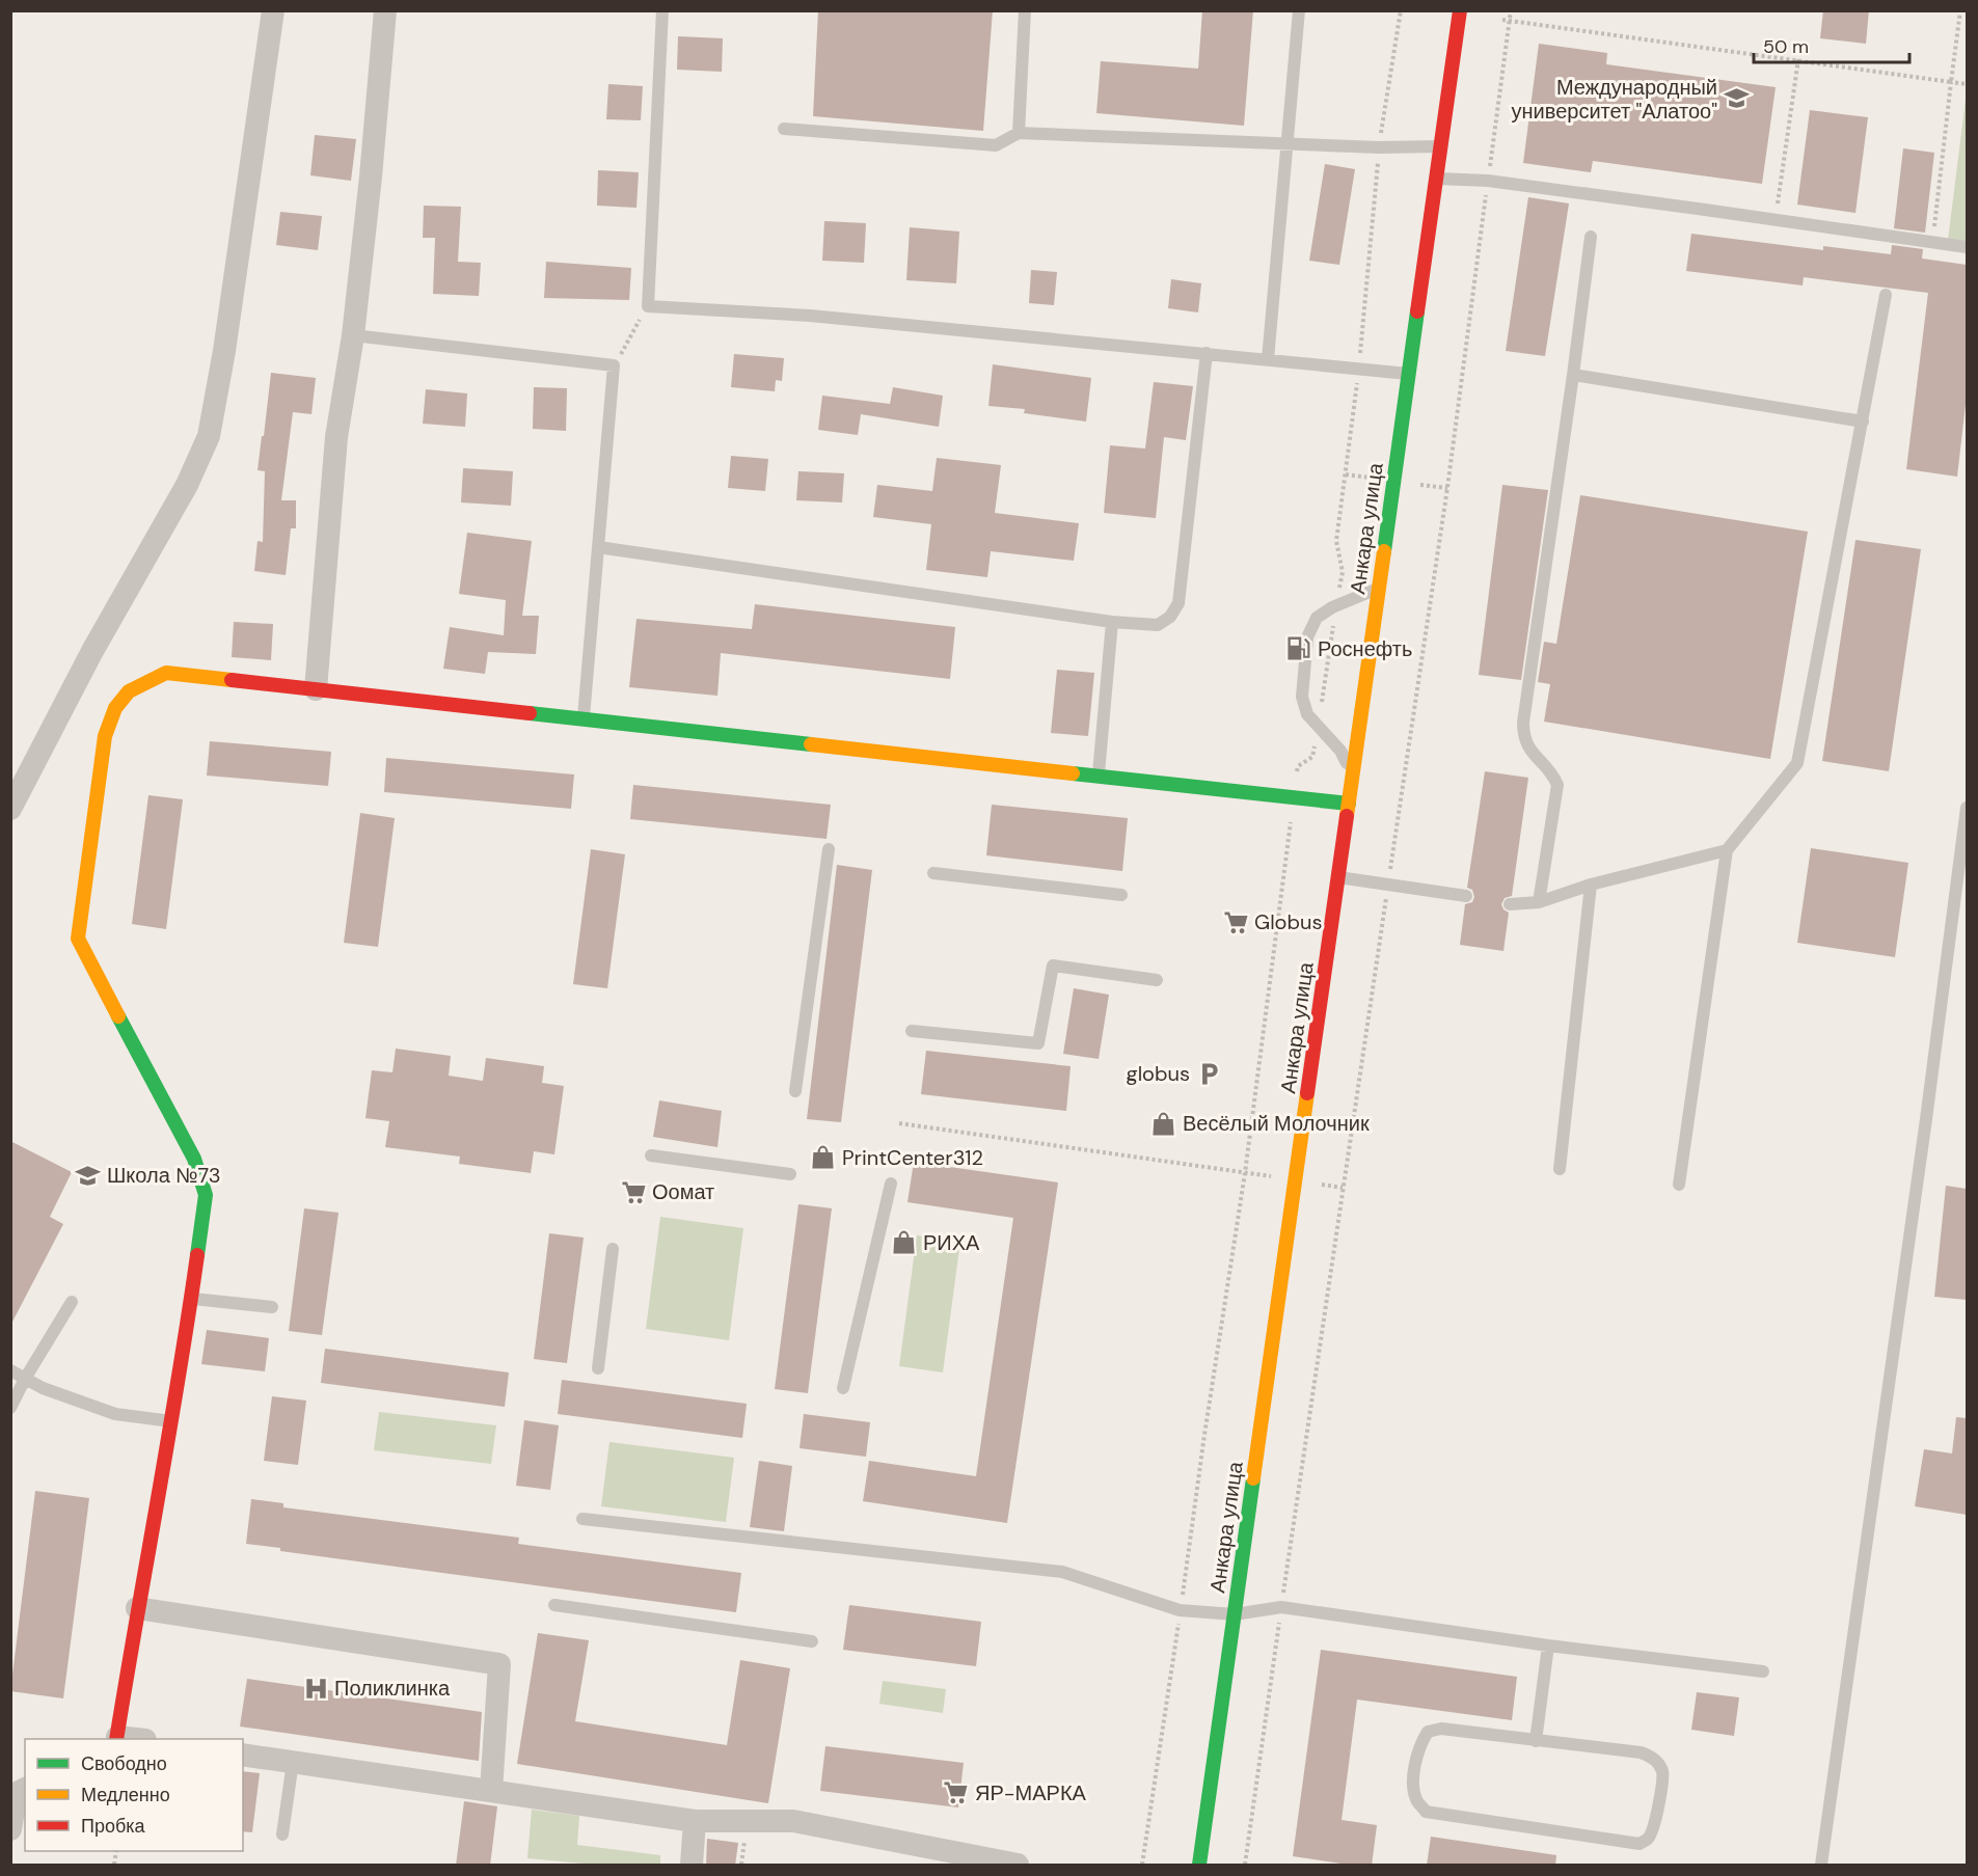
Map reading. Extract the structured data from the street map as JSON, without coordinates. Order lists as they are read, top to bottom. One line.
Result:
{"streets":{"street":["Анкара улица"]},"places":{"school or university":["Международный университет \"Алатоо\"","Школа №73"],"fuel station":["Роснефть"],"supermarket":["Globus","Оомат","ЯР-МАРКА"],"parking":["globus"],"shop":["Весёлый Молочник","PrintCenter312","РИХА"],"hospital":["Поликлинка"]},"legend":["Свободно","Медленно","Пробка"],"scale_bar":"50 m"}
